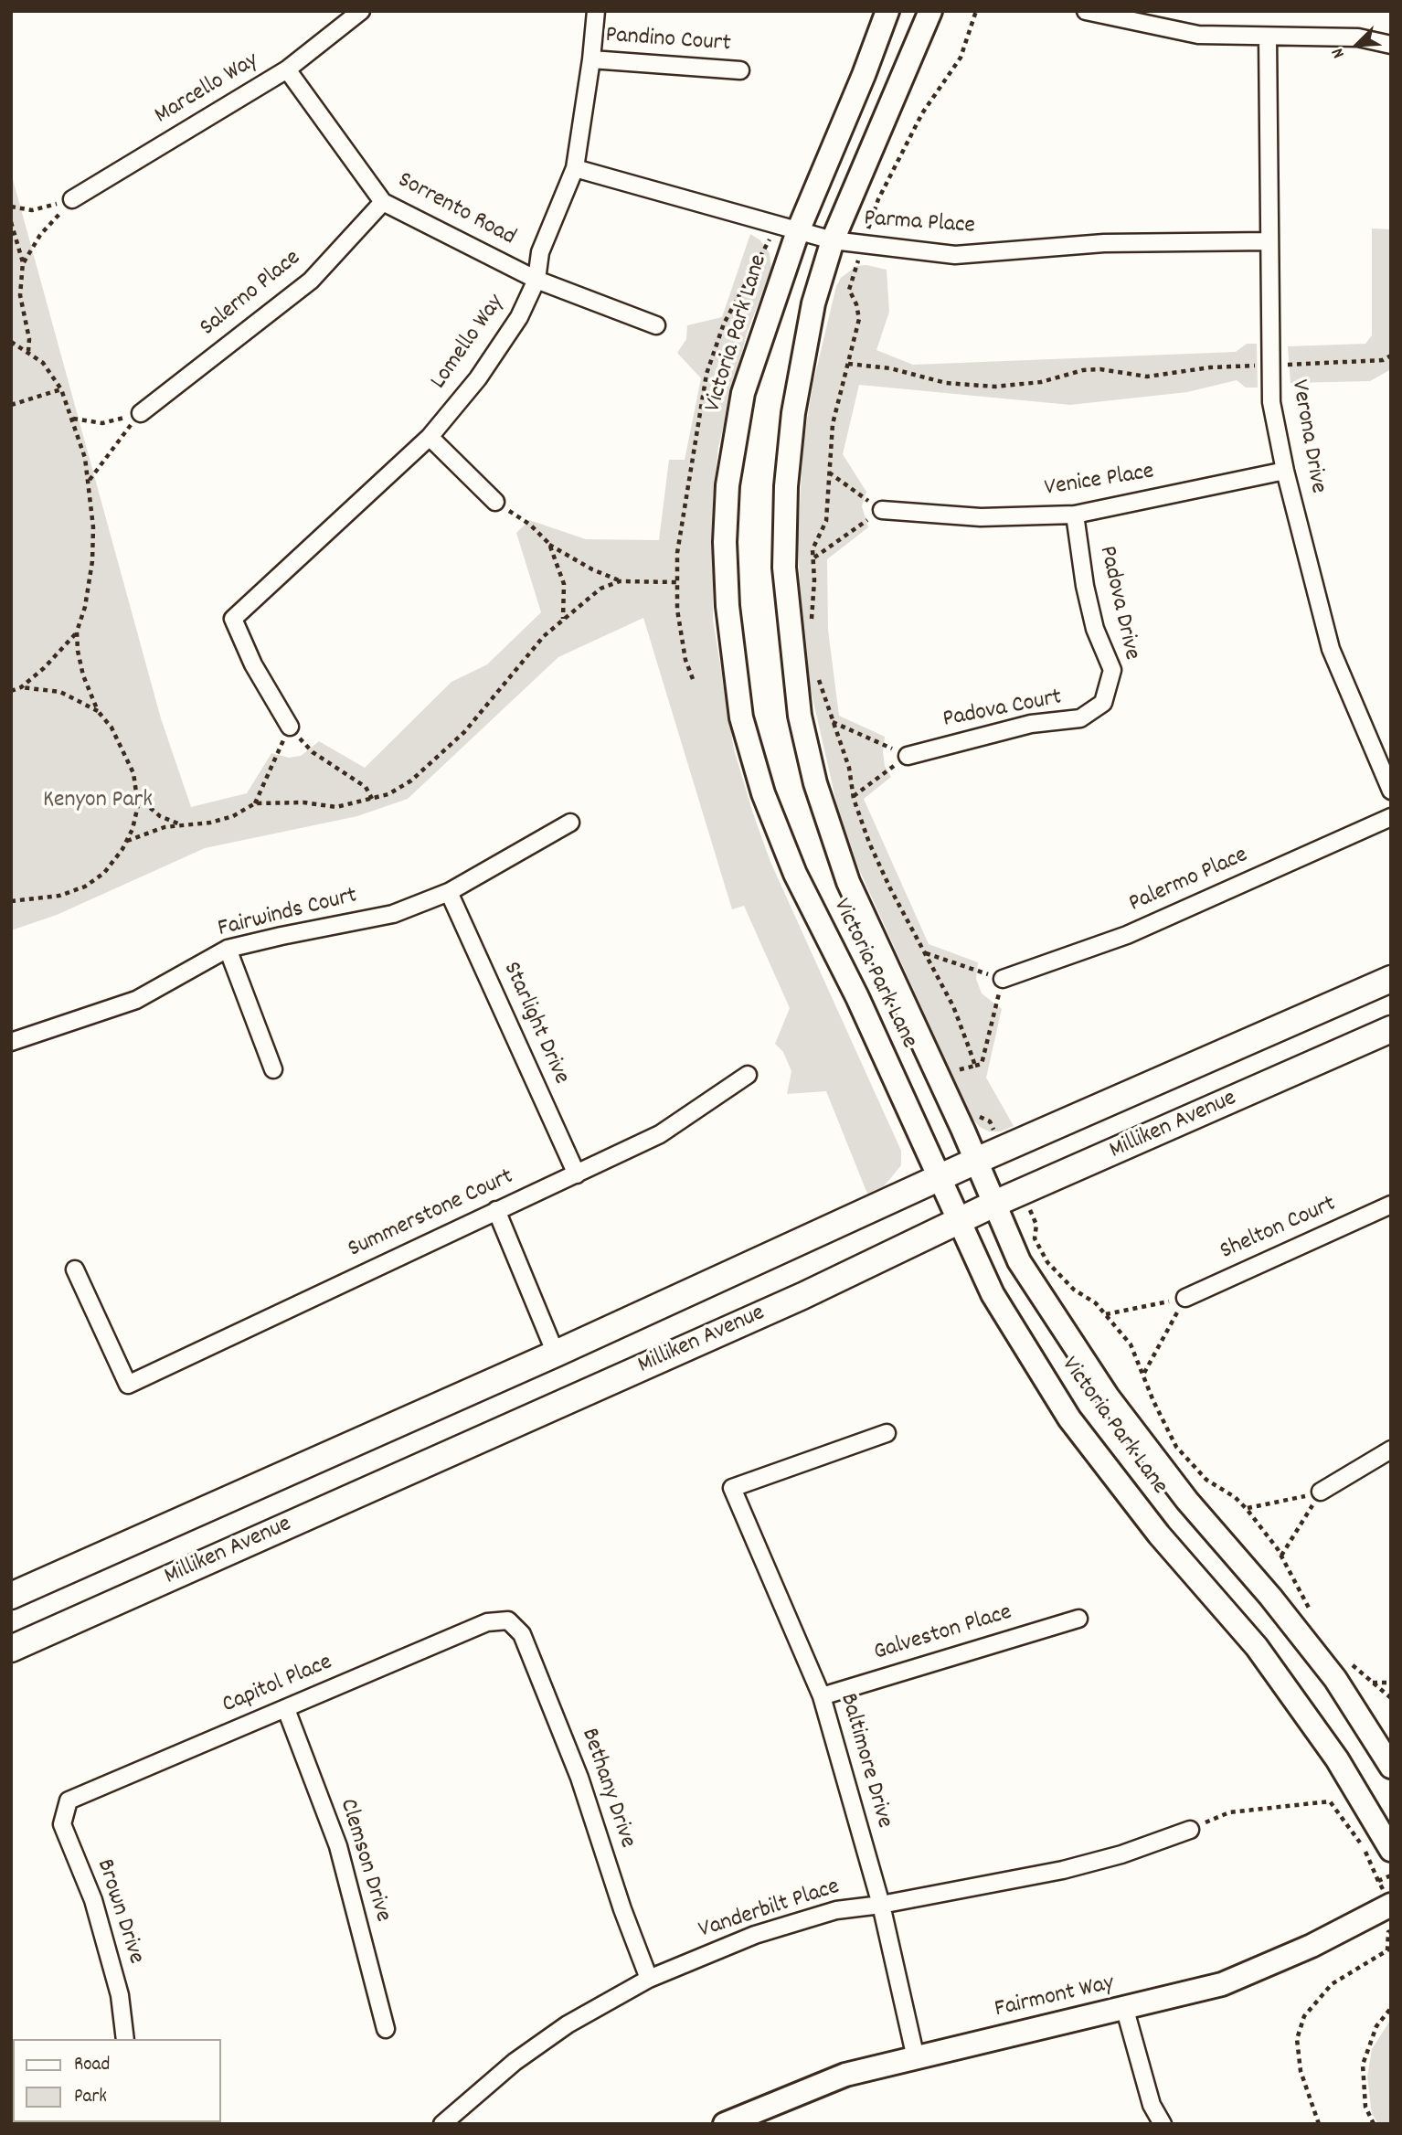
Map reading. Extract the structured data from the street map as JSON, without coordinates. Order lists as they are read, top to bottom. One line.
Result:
{"streets":{"main road":["Milliken Avenue"],"street":["Pandino Court","Marcello Way","Sorrento Road","Parma Place","Salerno Place","Victoria Park Lane","Lomello Way","Verona Drive","Venice Place","Padova Drive","Padova Court","Palermo Place","Fairwinds Court","Starlight Drive","Summerstone Court","Shelton Court","Galveston Place","Capitol Place","Baltimore Drive","Bethany Drive","Clemson Drive","Vanderbilt Place","Brown Drive","Fairmont Way"]},"crossings":[["Pandino Court","Lomello Way"],["Marcello Way","Sorrento Road"],["Sorrento Road","Salerno Place"],["Sorrento Road","Lomello Way"],["Parma Place","Victoria Park Lane"],["Parma Place","Lomello Way"],["Parma Place","Verona Drive"],["Victoria Park Lane","Milliken Avenue"],["Verona Drive","Venice Place"],["Venice Place","Padova Drive"],["Padova Drive","Padova Court"],["Fairwinds Court","Starlight Drive"],["Starlight Drive","Summerstone Court"],["Galveston Place","Baltimore Drive"],["Capitol Place","Bethany Drive"],["Capitol Place","Clemson Drive"],["Capitol Place","Brown Drive"],["Baltimore Drive","Vanderbilt Place"],["Baltimore Drive","Fairmont Way"],["Bethany Drive","Vanderbilt Place"]],"parks":["Kenyon Park"],"legend":["Road","Park"],"north":"bottom left"}
